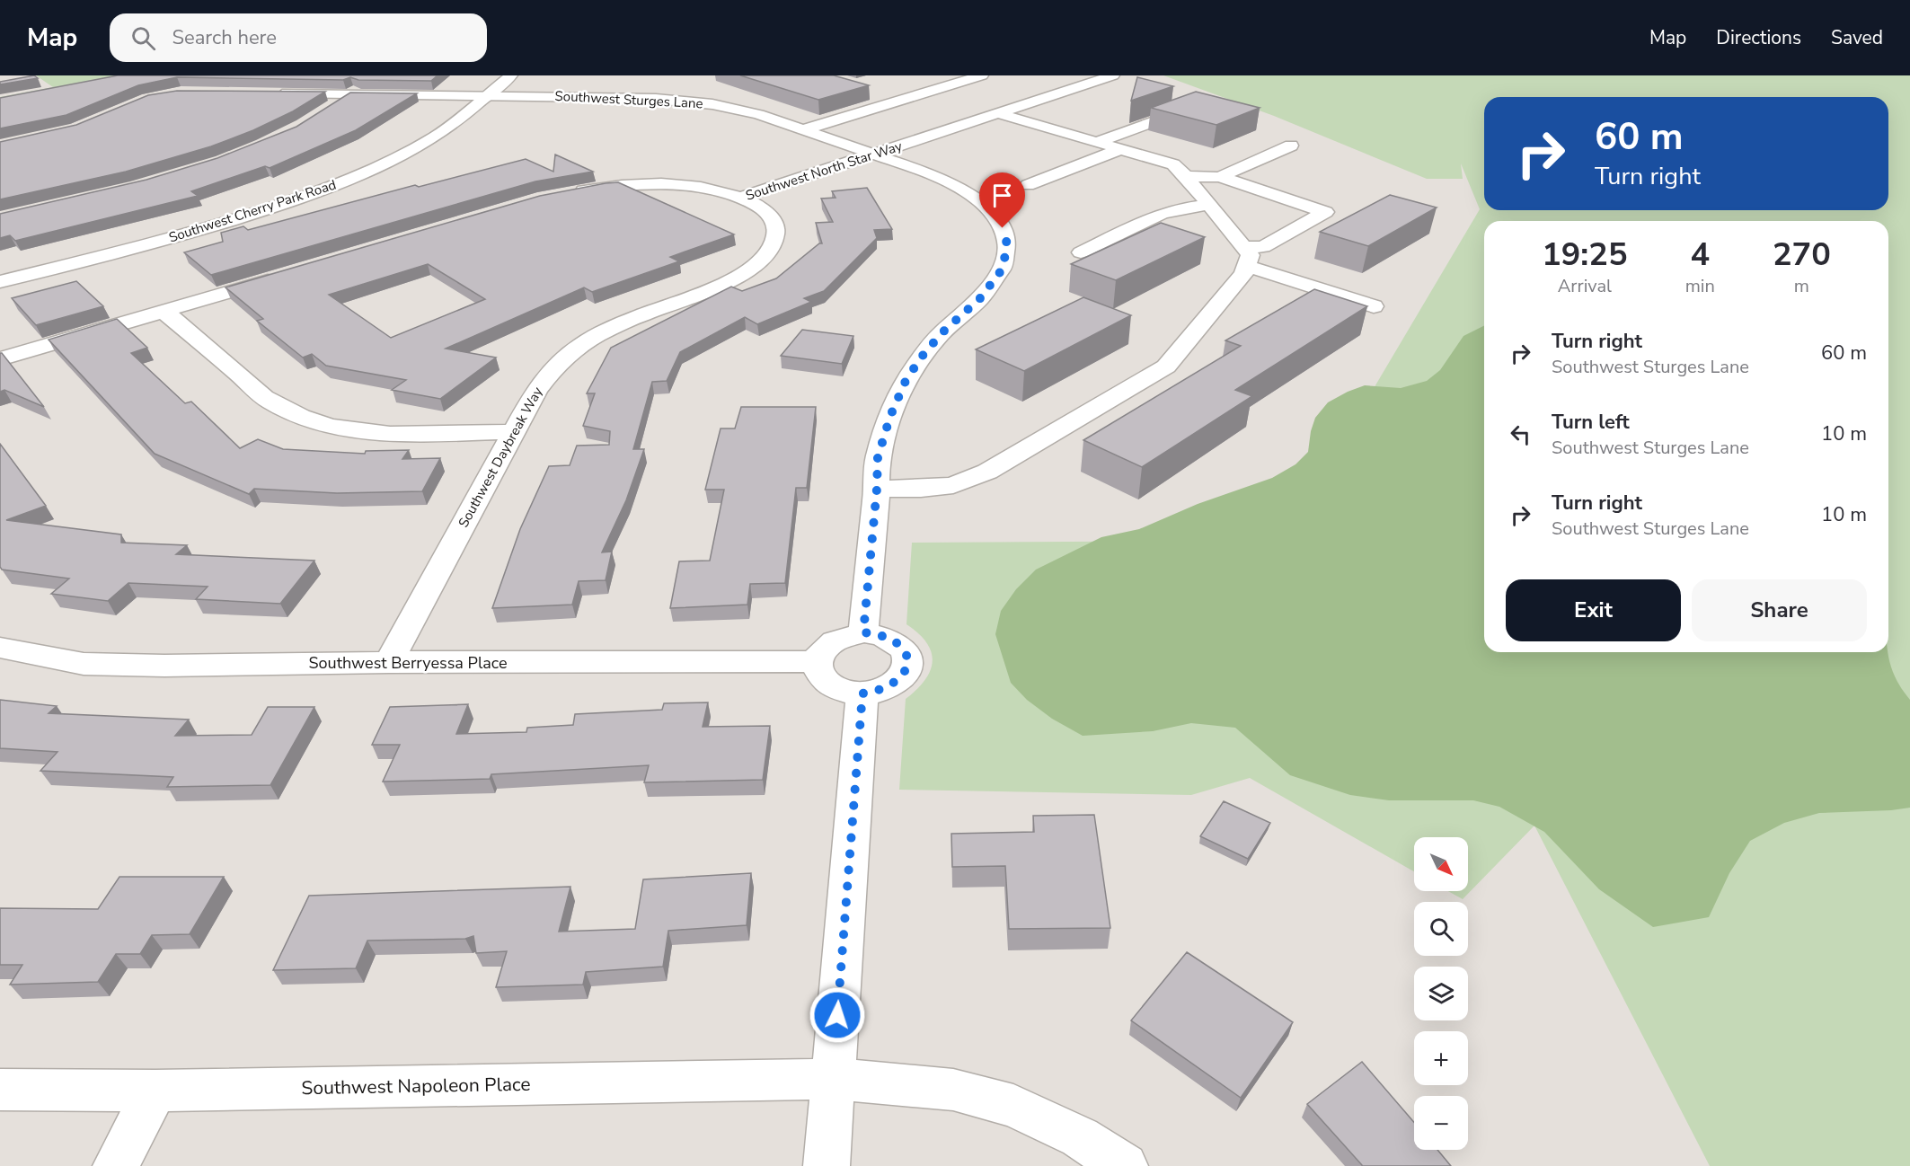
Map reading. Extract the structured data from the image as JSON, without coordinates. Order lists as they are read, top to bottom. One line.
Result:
{"streets":{"street":["Southwest Sturges Lane","Southwest North Star Way","Southwest Cherry Park Road","Southwest Daybreak Way","Southwest Berryessa Place","Southwest Napoleon Place"]},"crossings":[["Southwest Sturges Lane","Southwest North Star Way"],["Southwest Sturges Lane","Southwest Cherry Park Road"],["Southwest Sturges Lane","Southwest Berryessa Place"],["Southwest North Star Way","Southwest Daybreak Way"],["Southwest Daybreak Way","Southwest Berryessa Place"]],"north":"bottom right","page":{"header":"Map","search":"Search here","nav":["Map","Directions","Saved"],"turn":["60 m","Turn right"],"eta":["19:25","Arrival","4","min","270","m"],"list":[{"name":"Turn right","note":"Southwest Sturges Lane","value":"60 m"},{"name":"Turn left","note":"Southwest Sturges Lane","value":"10 m"},{"name":"Turn right","note":"Southwest Sturges Lane","value":"10 m"}],"buttons":["Exit","Share"],"map_buttons":["+","−"]}}
